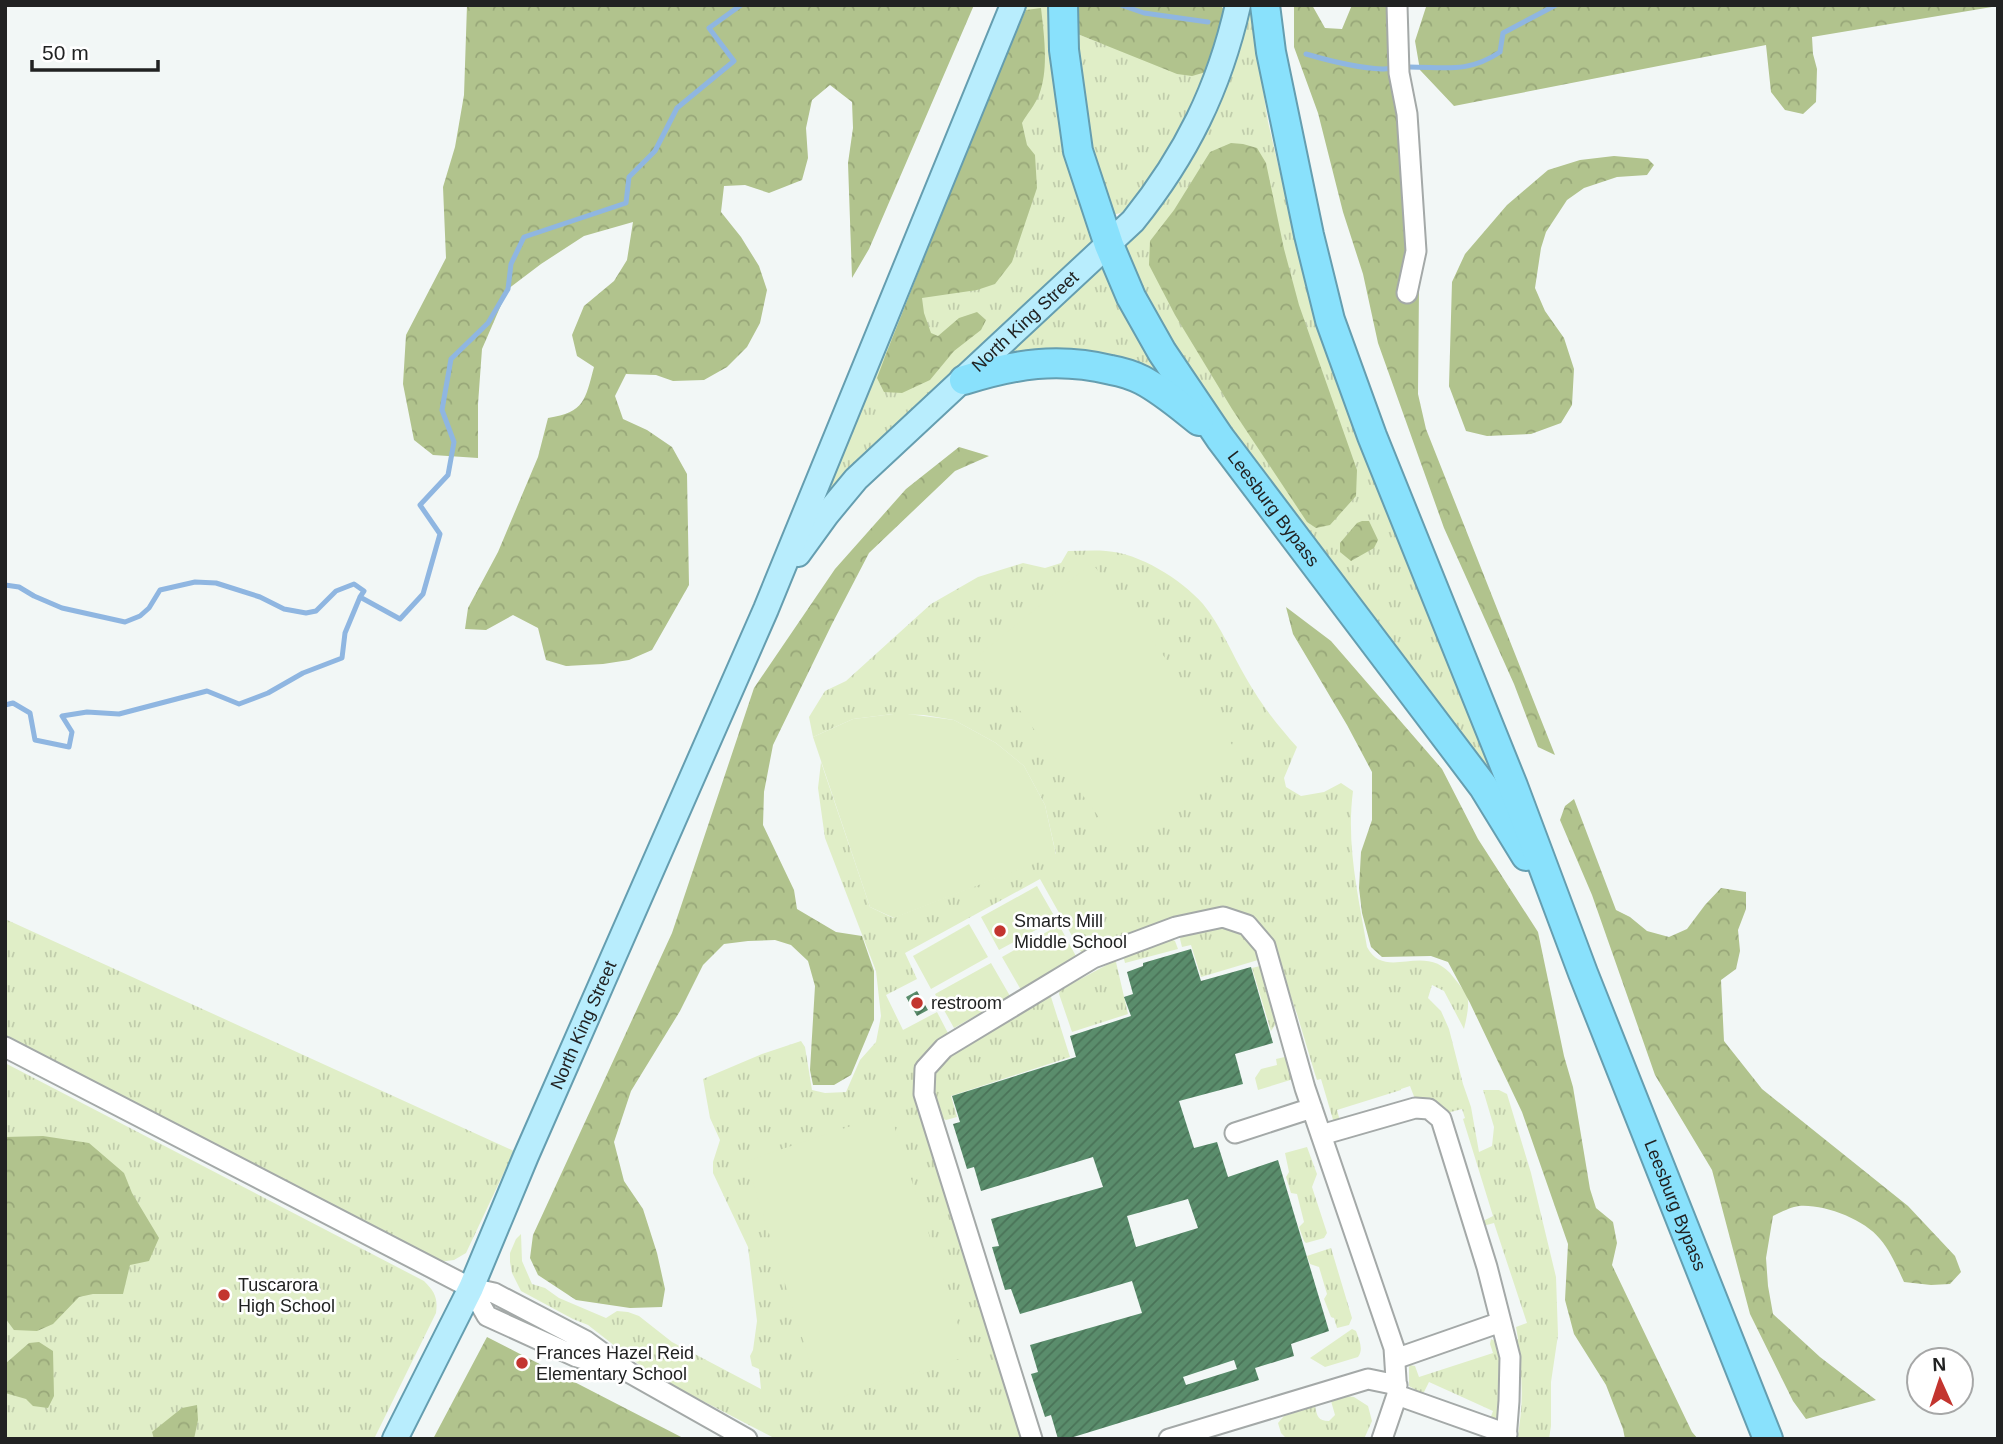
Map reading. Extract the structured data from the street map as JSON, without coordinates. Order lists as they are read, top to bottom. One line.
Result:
{"streets":{"highway":["Leesburg Bypass"],"main road":["North King Street"]},"crossings":[["North King Street","Leesburg Bypass"]],"places":["Smarts Mill Middle School","restroom","Tuscarora High School","Frances Hazel Reid Elementary School"],"scale_bar":"50 m","north":"top"}
